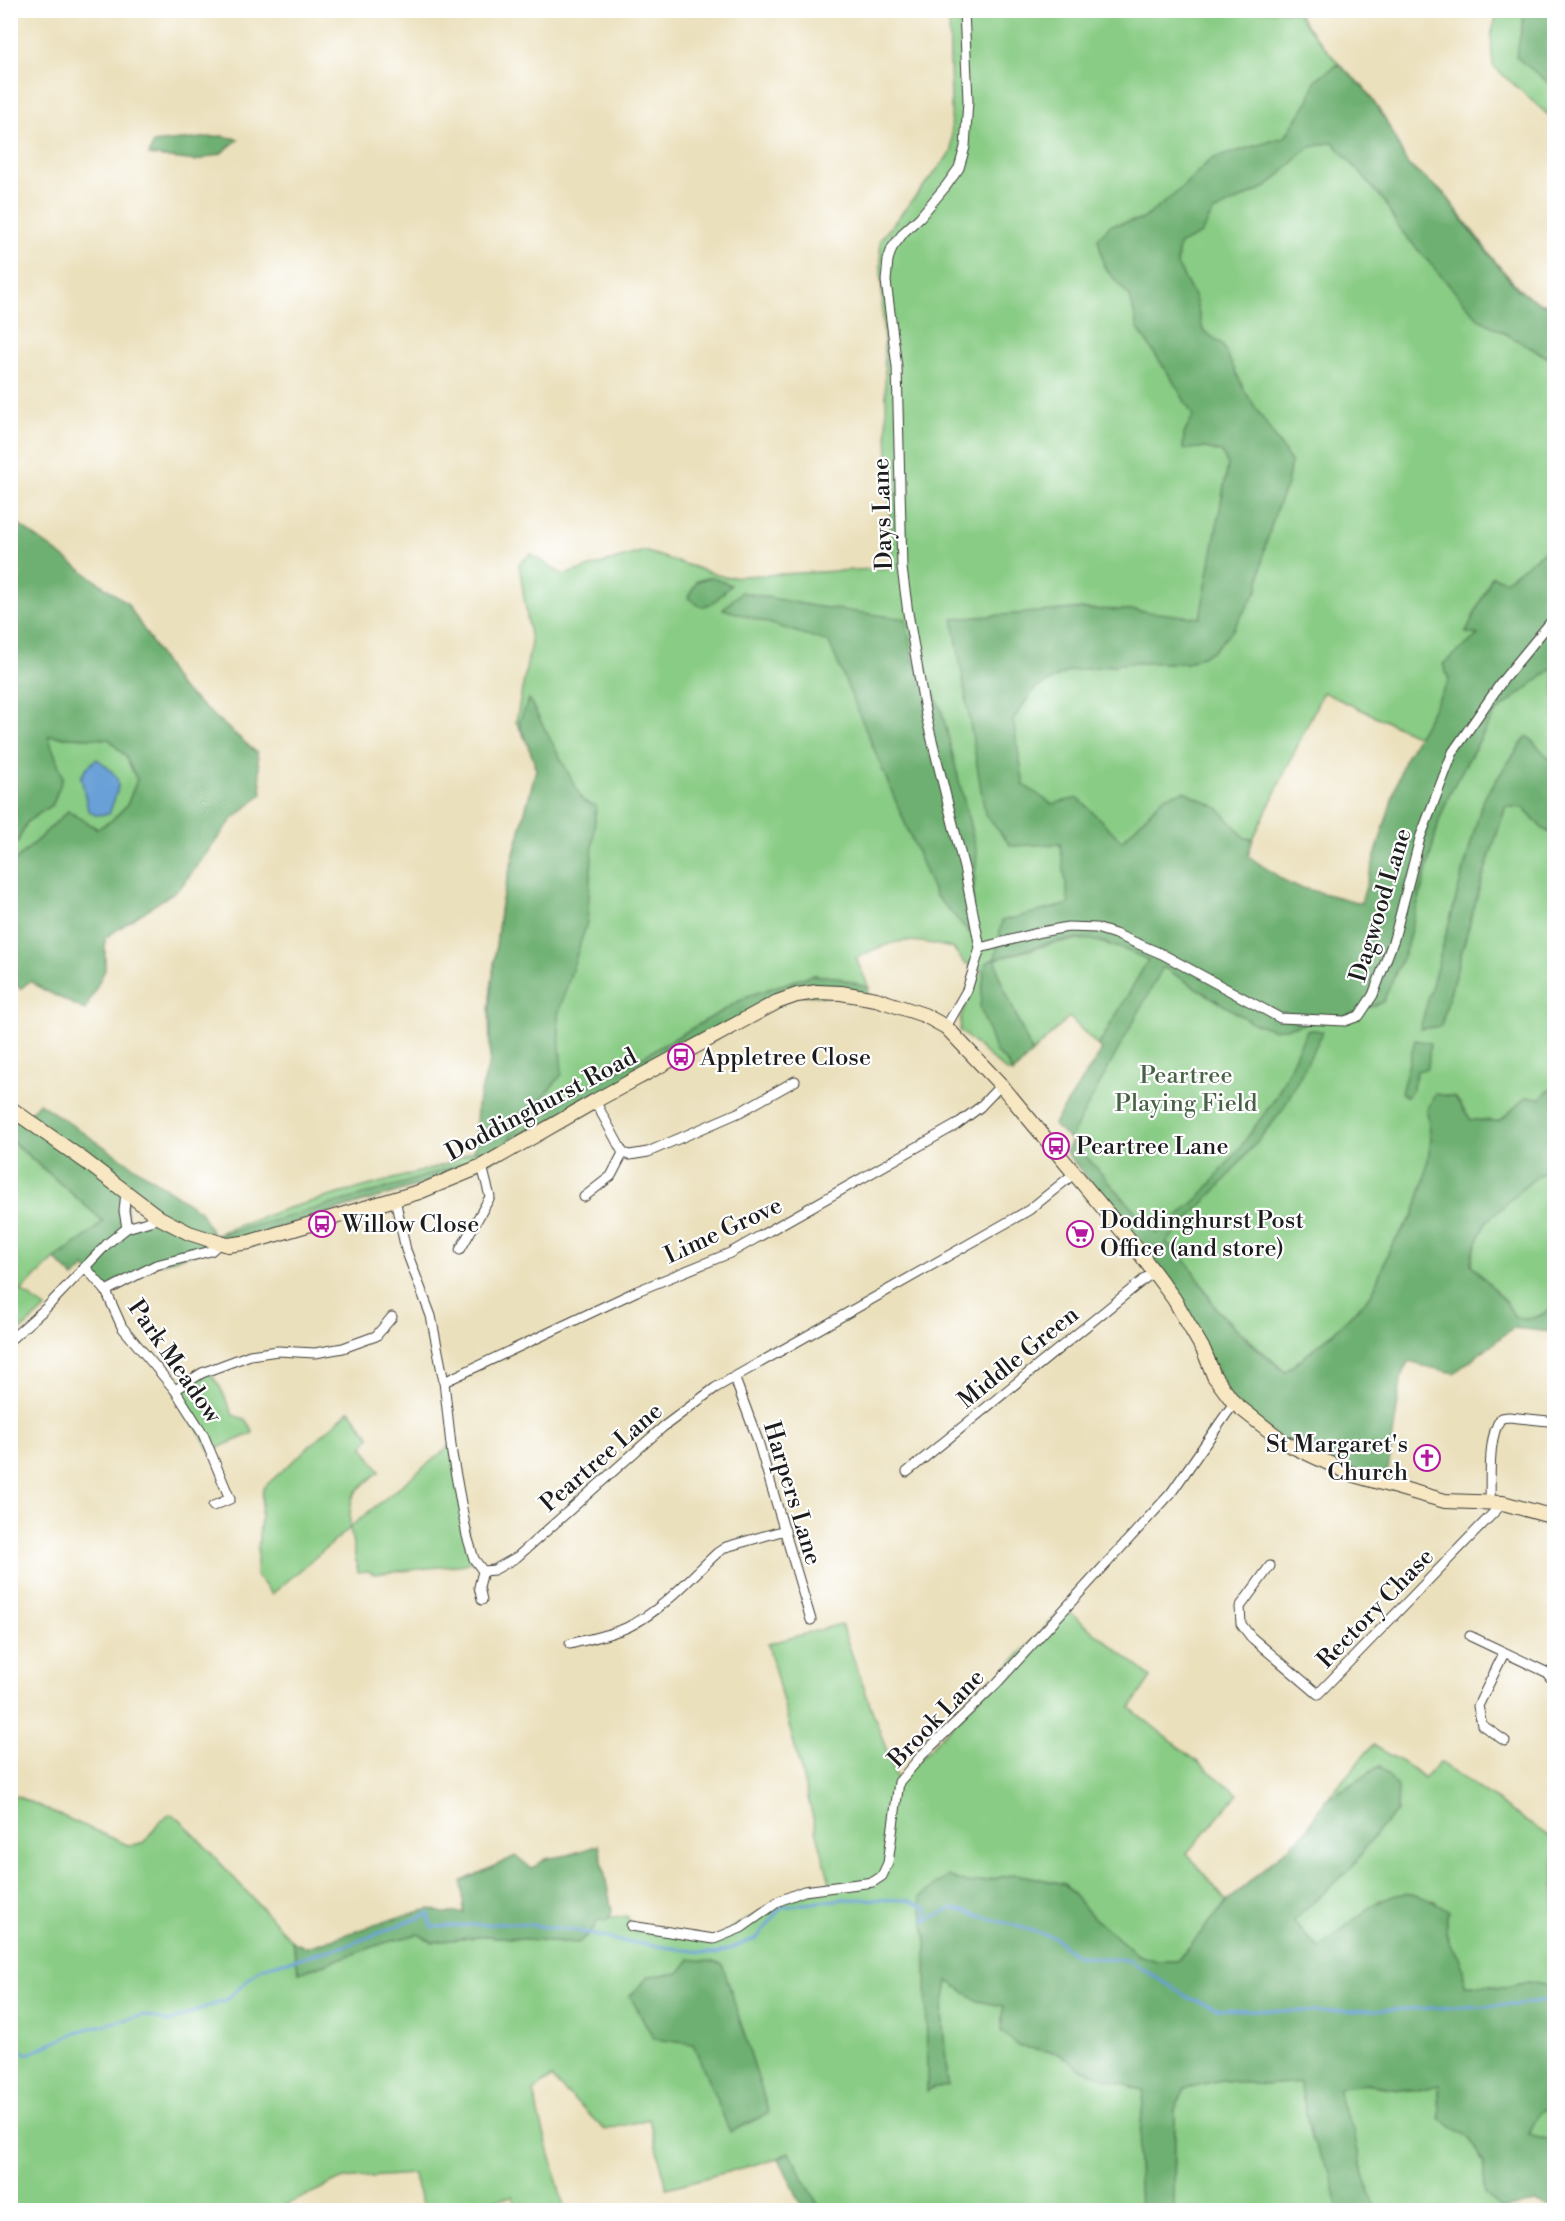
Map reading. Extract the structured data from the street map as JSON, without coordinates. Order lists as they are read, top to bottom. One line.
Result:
{"streets":{"street":["Days Lane","Dagwood Lane","Doddinghurst Road","Lime Grove","Middle Green","Park Meadow","Peartree Lane","Harpers Lane","Rectory Chase","Brook Lane"]},"crossings":[["Days Lane","Dagwood Lane"],["Days Lane","Doddinghurst Road"],["Doddinghurst Road","Lime Grove"],["Doddinghurst Road","Middle Green"],["Doddinghurst Road","Peartree Lane"],["Doddinghurst Road","Rectory Chase"],["Doddinghurst Road","Brook Lane"],["Peartree Lane","Harpers Lane"]],"parks":["Peartree Playing Field"],"places":{"bus stop":["Appletree Close","Peartree Lane","Willow Close"],"supermarket":["Doddinghurst Post Office (and store)"],"church":["St Margaret's Church"]}}
